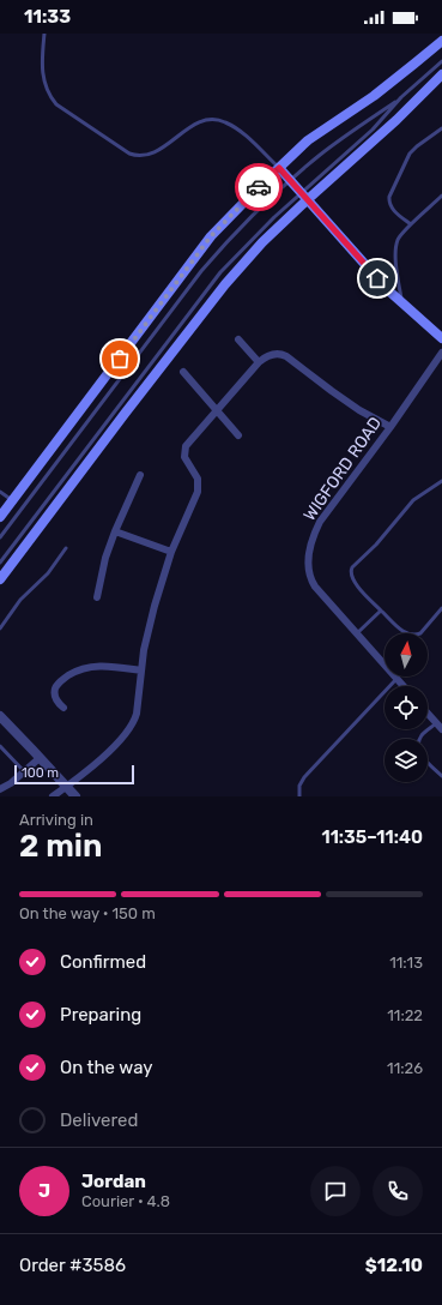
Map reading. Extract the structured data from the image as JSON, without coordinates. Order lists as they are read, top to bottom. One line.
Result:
{"streets":{"street":["WIGFORD ROAD"]},"scale_bar":"100 m","north":"top","page":{"status":"11:33","scale":"100 m","heading":["2 min","Arriving in","11:35–11:40"],"panel":["Jordan","Courier · 4.8","Order #3586","$12.10"],"bar":"On the way · 150 m","list":[["Confirmed","11:13"],["Preparing","11:22"],["On the way","11:26"],"Delivered"],"round":"J"}}
